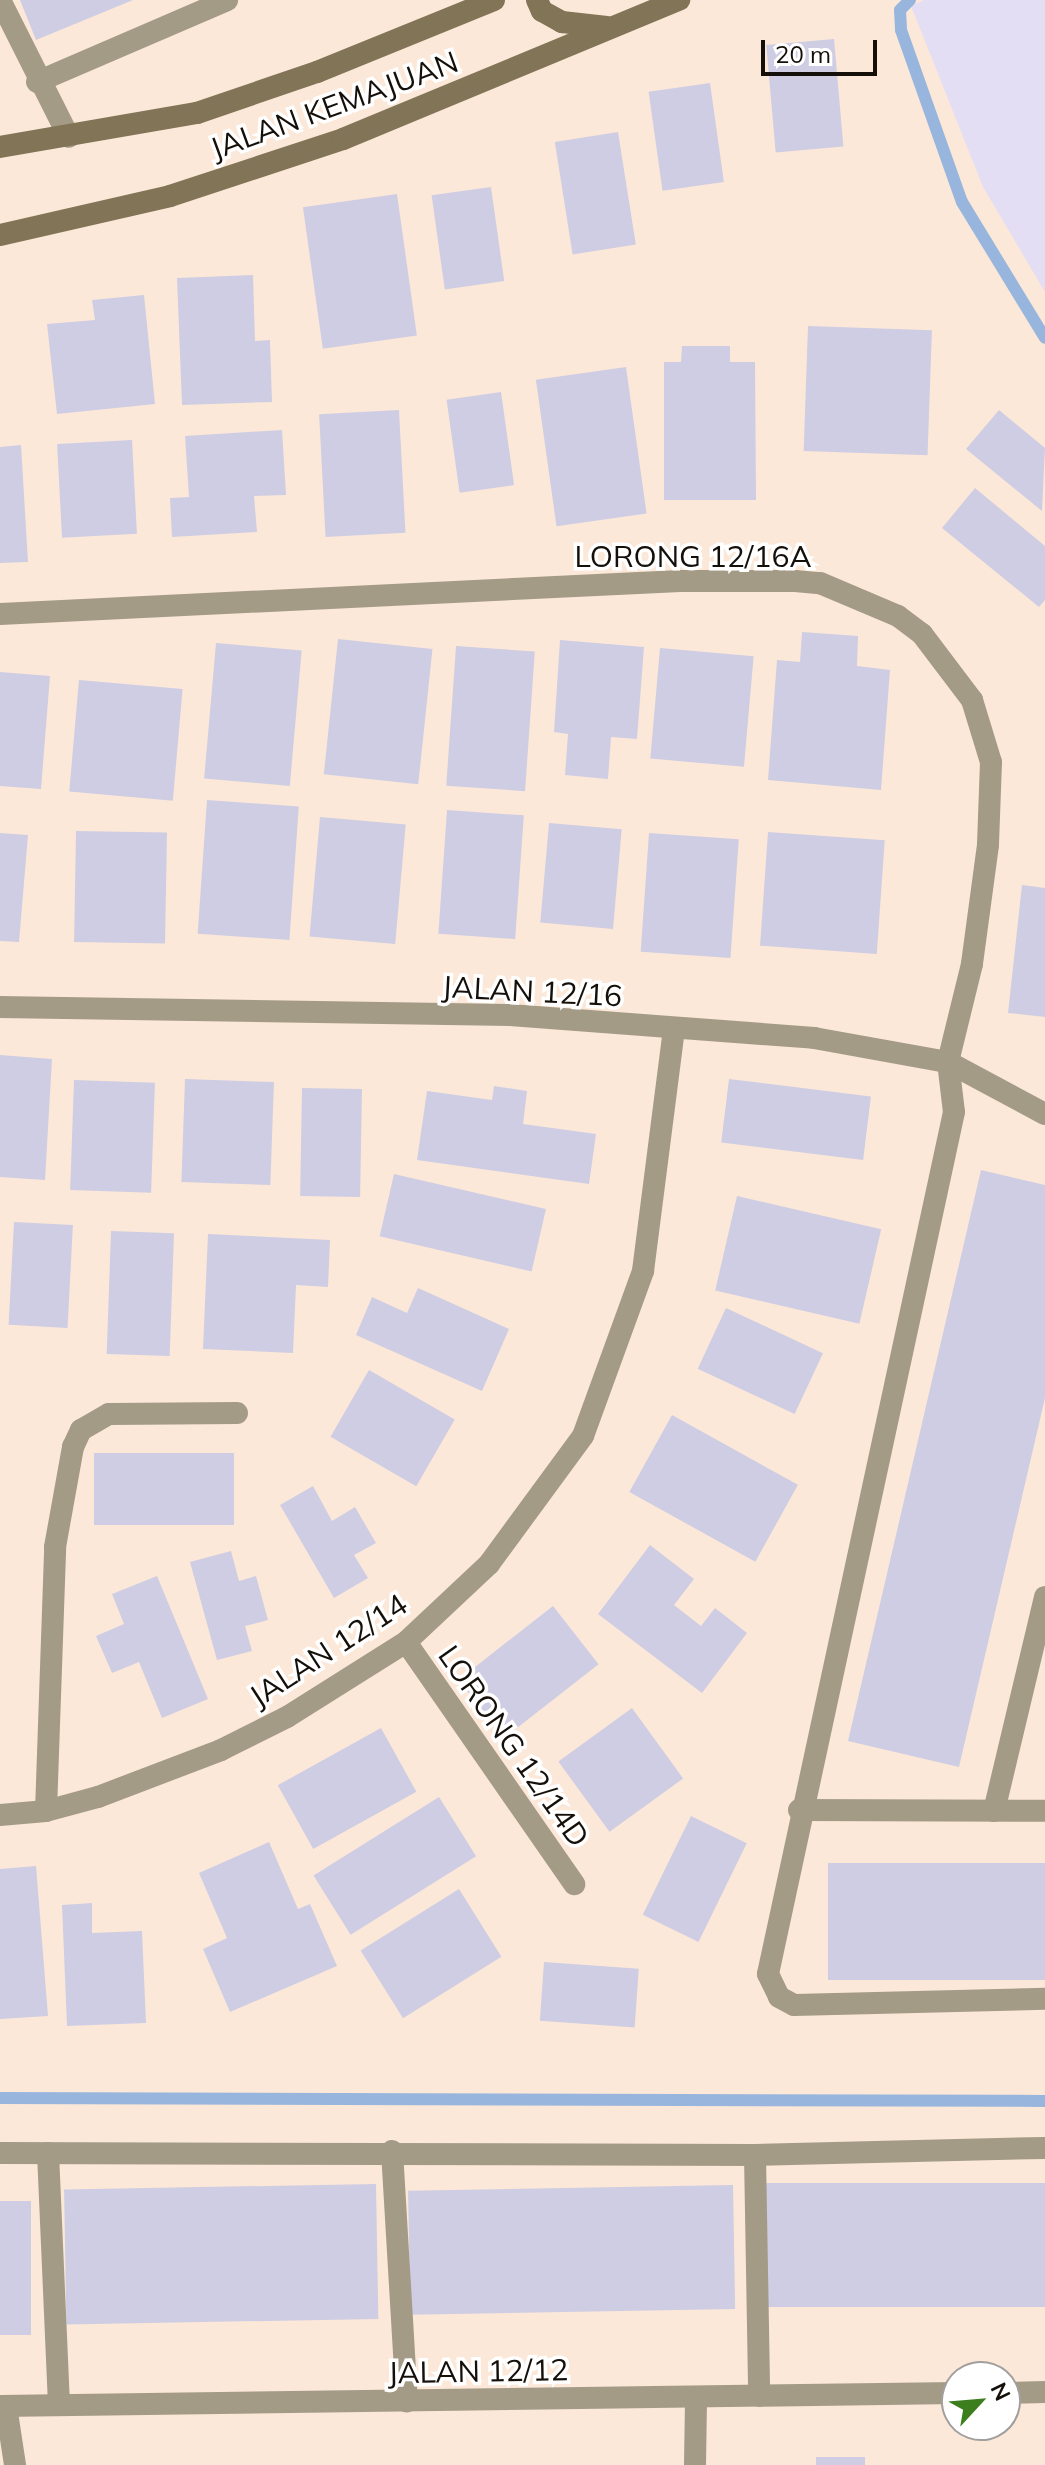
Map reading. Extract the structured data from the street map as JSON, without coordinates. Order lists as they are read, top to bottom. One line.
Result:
{"streets":{"main road":["JALAN KEMAJUAN"],"street":["LORONG 12/16A","JALAN 12/16","JALAN 12/14","LORONG 12/14D","JALAN 12/12"]},"crossings":[["LORONG 12/16A","JALAN 12/16"],["JALAN 12/16","JALAN 12/14"],["JALAN 12/14","LORONG 12/14D"]],"scale_bar":"20 m","north":"top right"}
